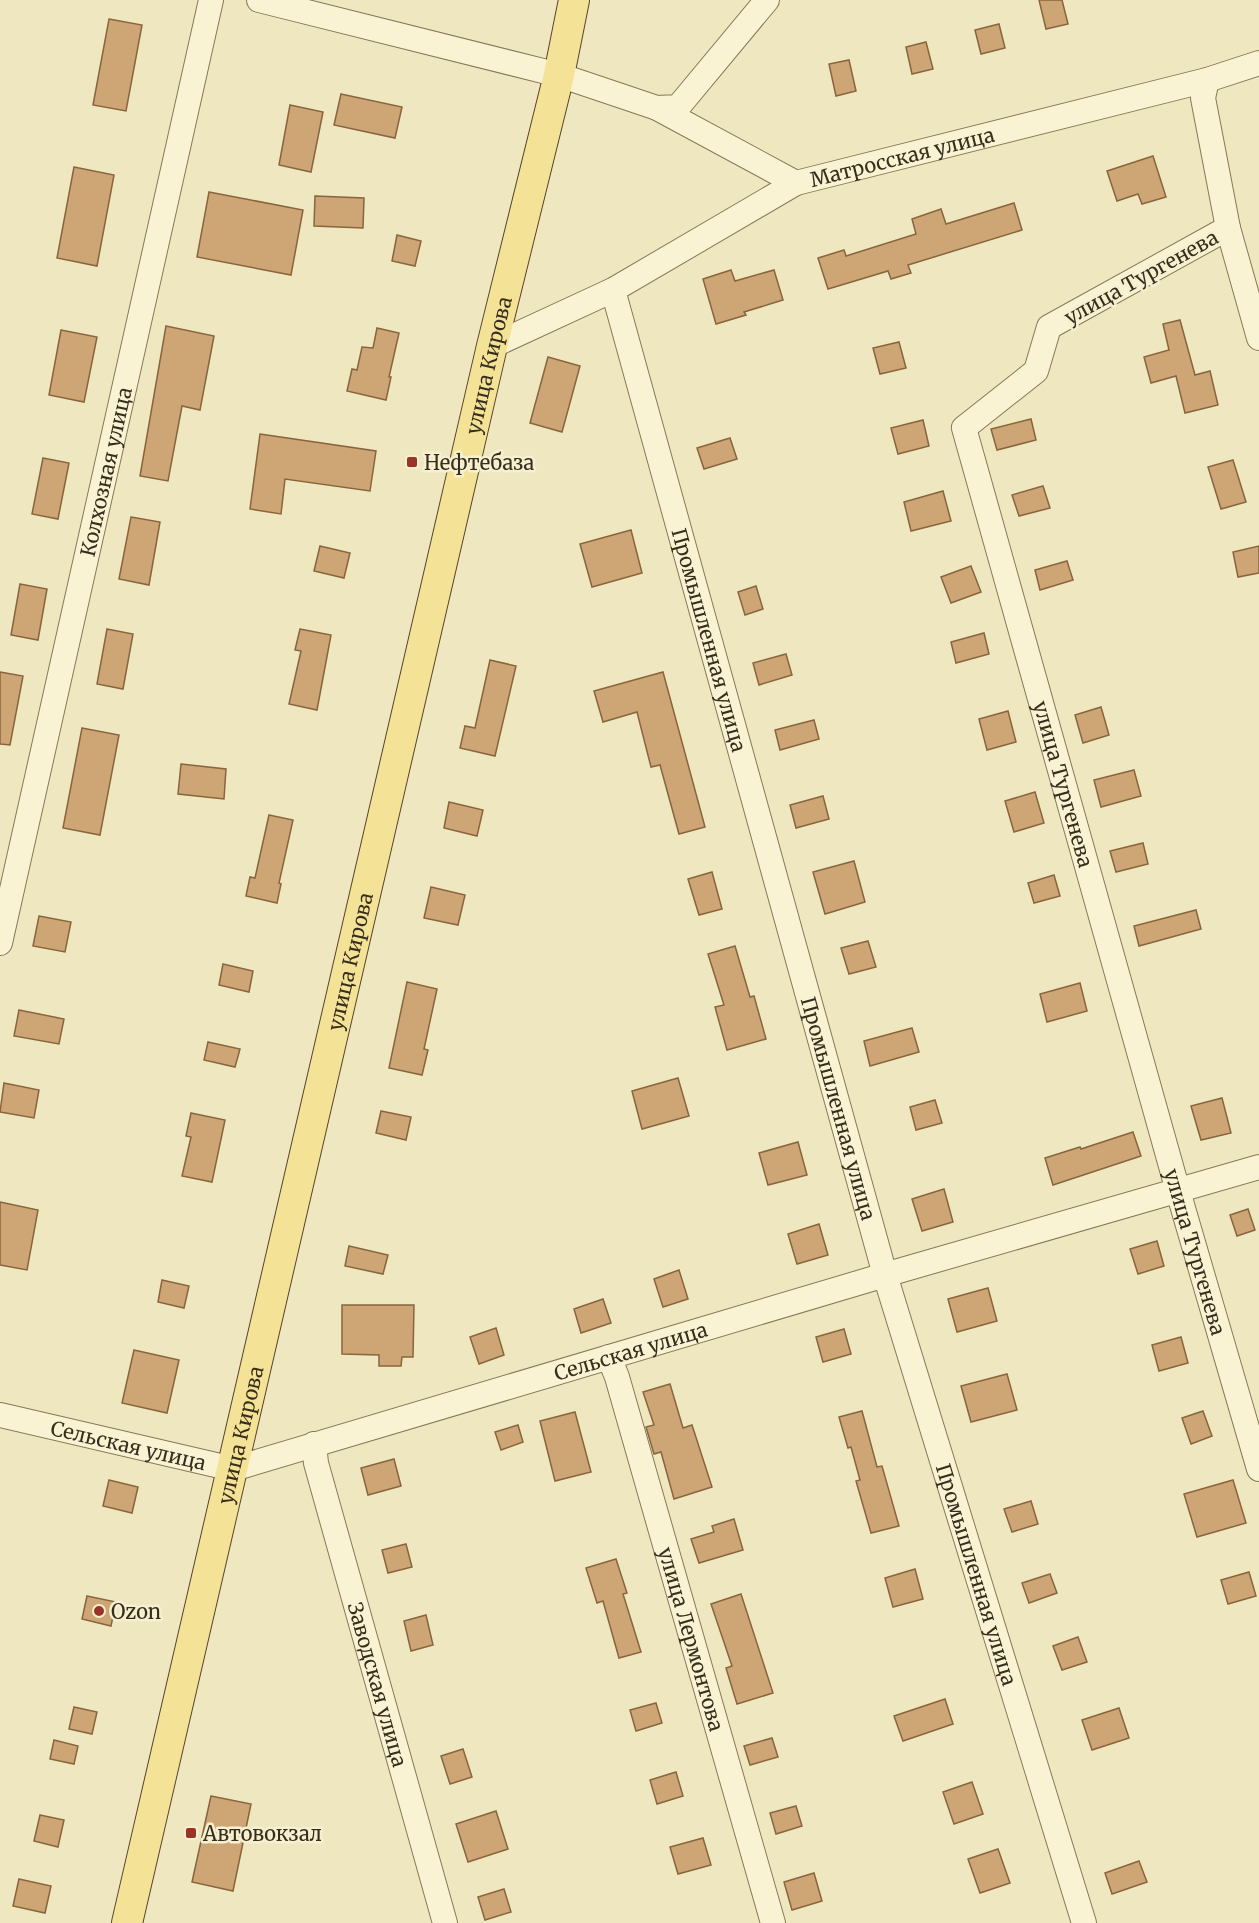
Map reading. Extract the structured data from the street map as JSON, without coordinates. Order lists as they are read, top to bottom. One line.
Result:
{"streets":{"main road":["улица Кирова"],"street":["Матросская улица","улица Тургенева","Колхозная улица","Промышленная улица","Сельская улица","улица Лермонтова","Заводская улица"]},"crossings":[["Матросская улица","улица Кирова"],["улица Тургенева","Сельская улица"],["улица Кирова","Сельская улица"],["Промышленная улица","Сельская улица"],["Сельская улица","улица Лермонтова"],["Сельская улица","Заводская улица"]],"places":{"transit":["Нефтебаза","Автовокзал"],"other":["Ozon"]}}
